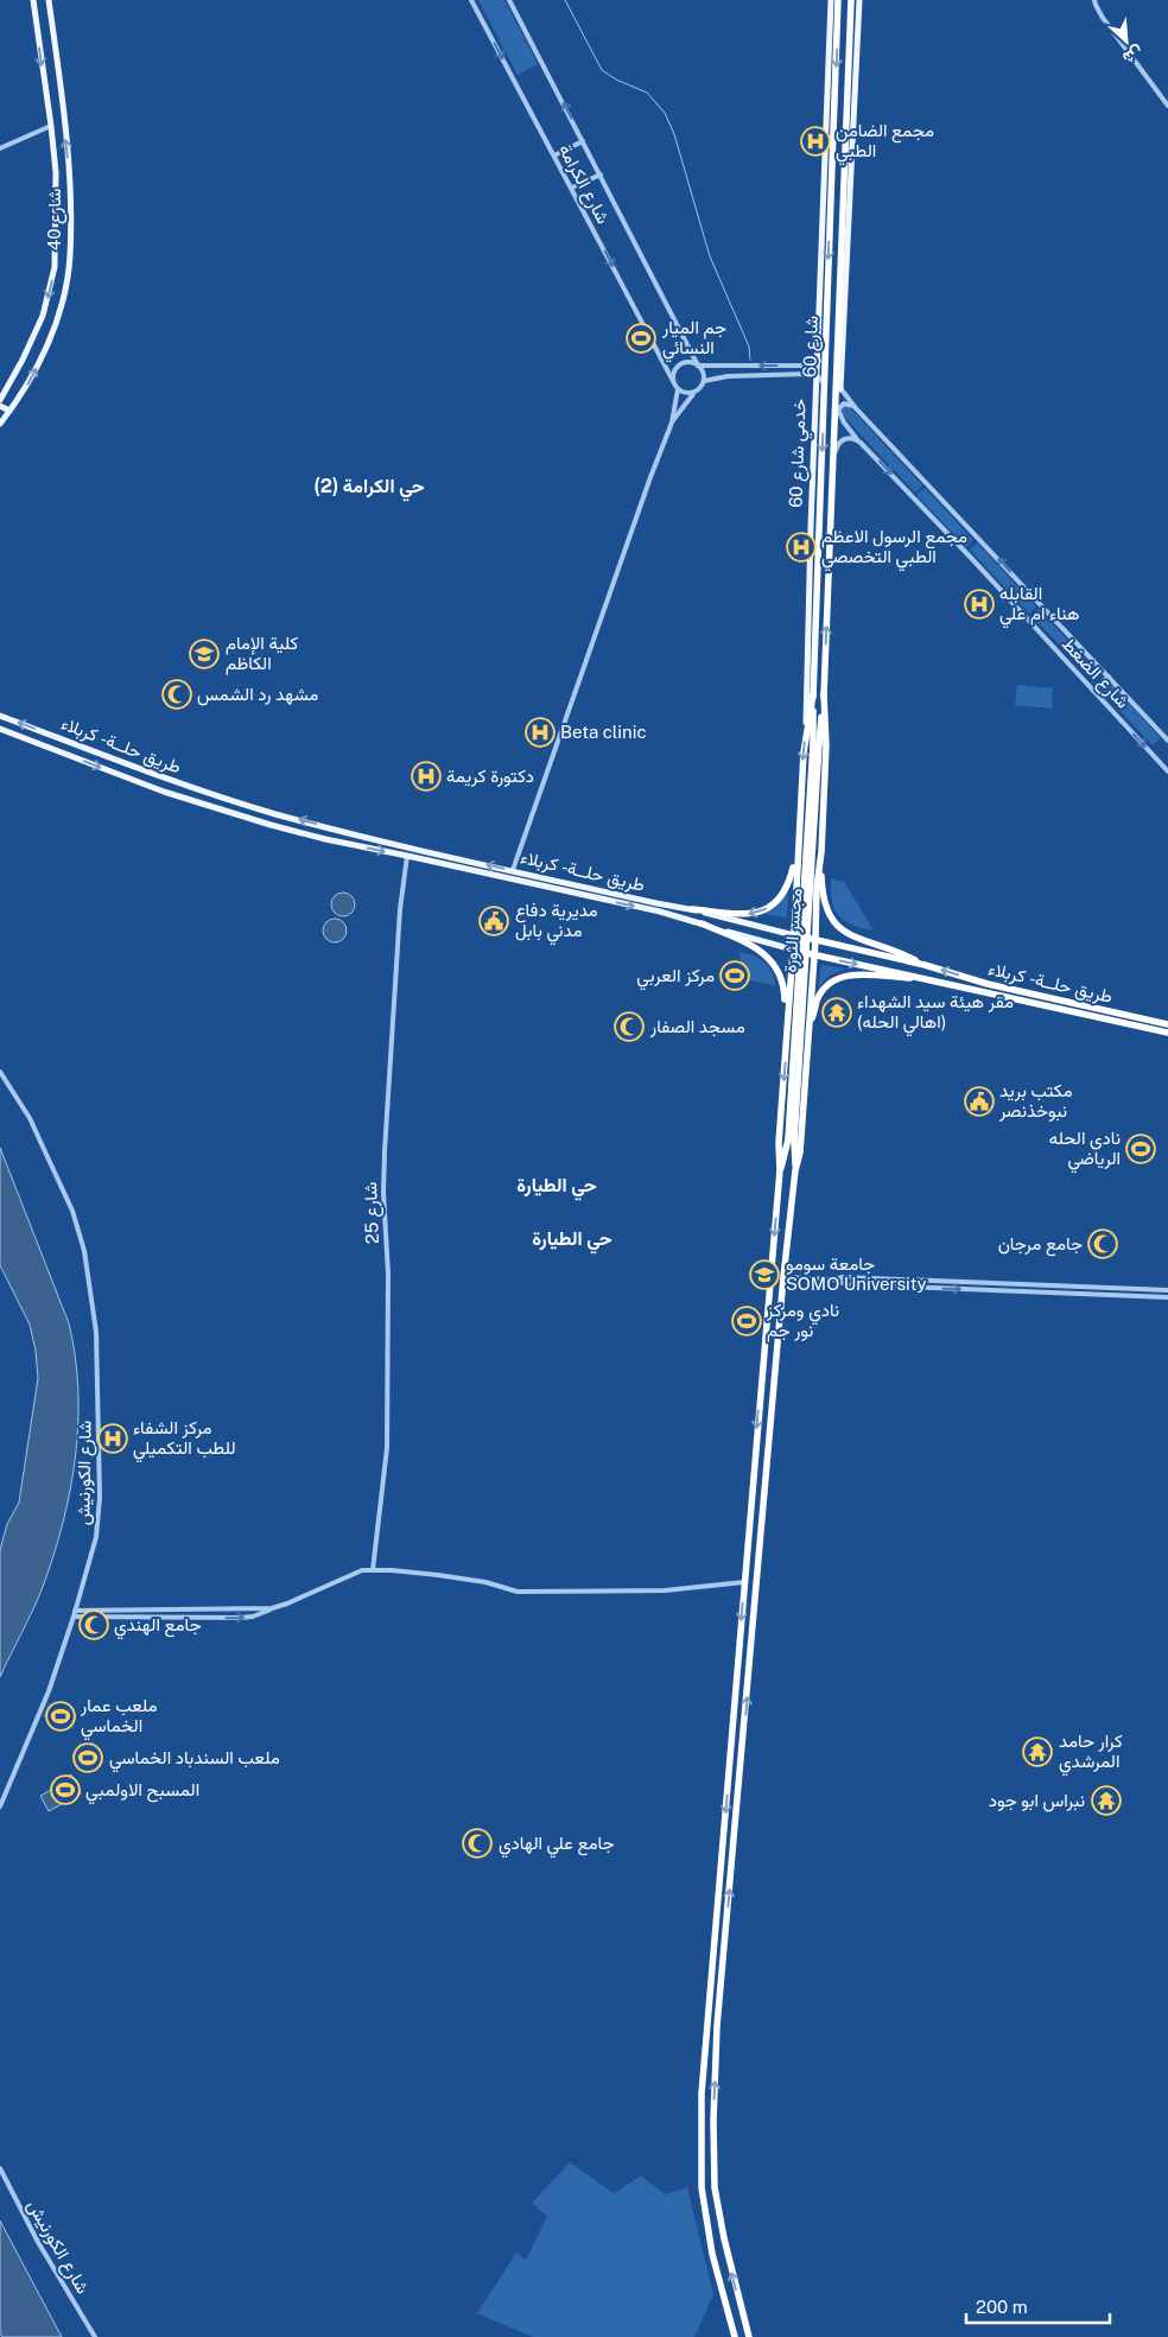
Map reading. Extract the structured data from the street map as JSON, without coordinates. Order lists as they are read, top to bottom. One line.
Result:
{"streets":{"highway":["شارع 60","طريق حلــة - كربلاء","مجسر الثورة"],"main road":["شارع 40","خدمي شارع 60"],"street":["شارع الكرامة","شارع الضغط","شارع 25","شارع الكورنيش"]},"crossings":[["شارع 60","شارع الضغط"],["شارع 60","مجسر الثورة"],["طريق حلــة - كربلاء","شارع 25"]],"districts":["حي الكرامة (2)","حي الطيارة","حي الطيارة"],"places":{"hospital":["مجمع الضامن الطبي","مجمع الرسول الاعظم الطبي التخصصي","القابله هناء ام علي","Beta clinic","دكتورة كريمة","مركز الشفاء للطب التكميلي"],"sports":["جم الميار النسائي","مركز العربي","نادي الحله الرياضي","نادي ومركز نور جم","ملعب عمار الخماسي","ملعب السندباد الخماسي","المسبح الاولمبي"],"school or university":["كلية الإمام الكاظم","جامعة سومو SOMO University"],"mosque":["مشهد رد الشمس","مسجد الصفار","جامع مرجان","جامع الهندي","جامع علي الهادي"],"public building":["مديرية دفاع مدني بابل","مكتب بريد نبوخذنصر"],"temple":["مقر هيئة سيد الشهداء (اهالي الحله)","كرار حامد المرشدي","نبراس ابو جود"]},"scale_bar":"200 m","north":"bottom right"}
